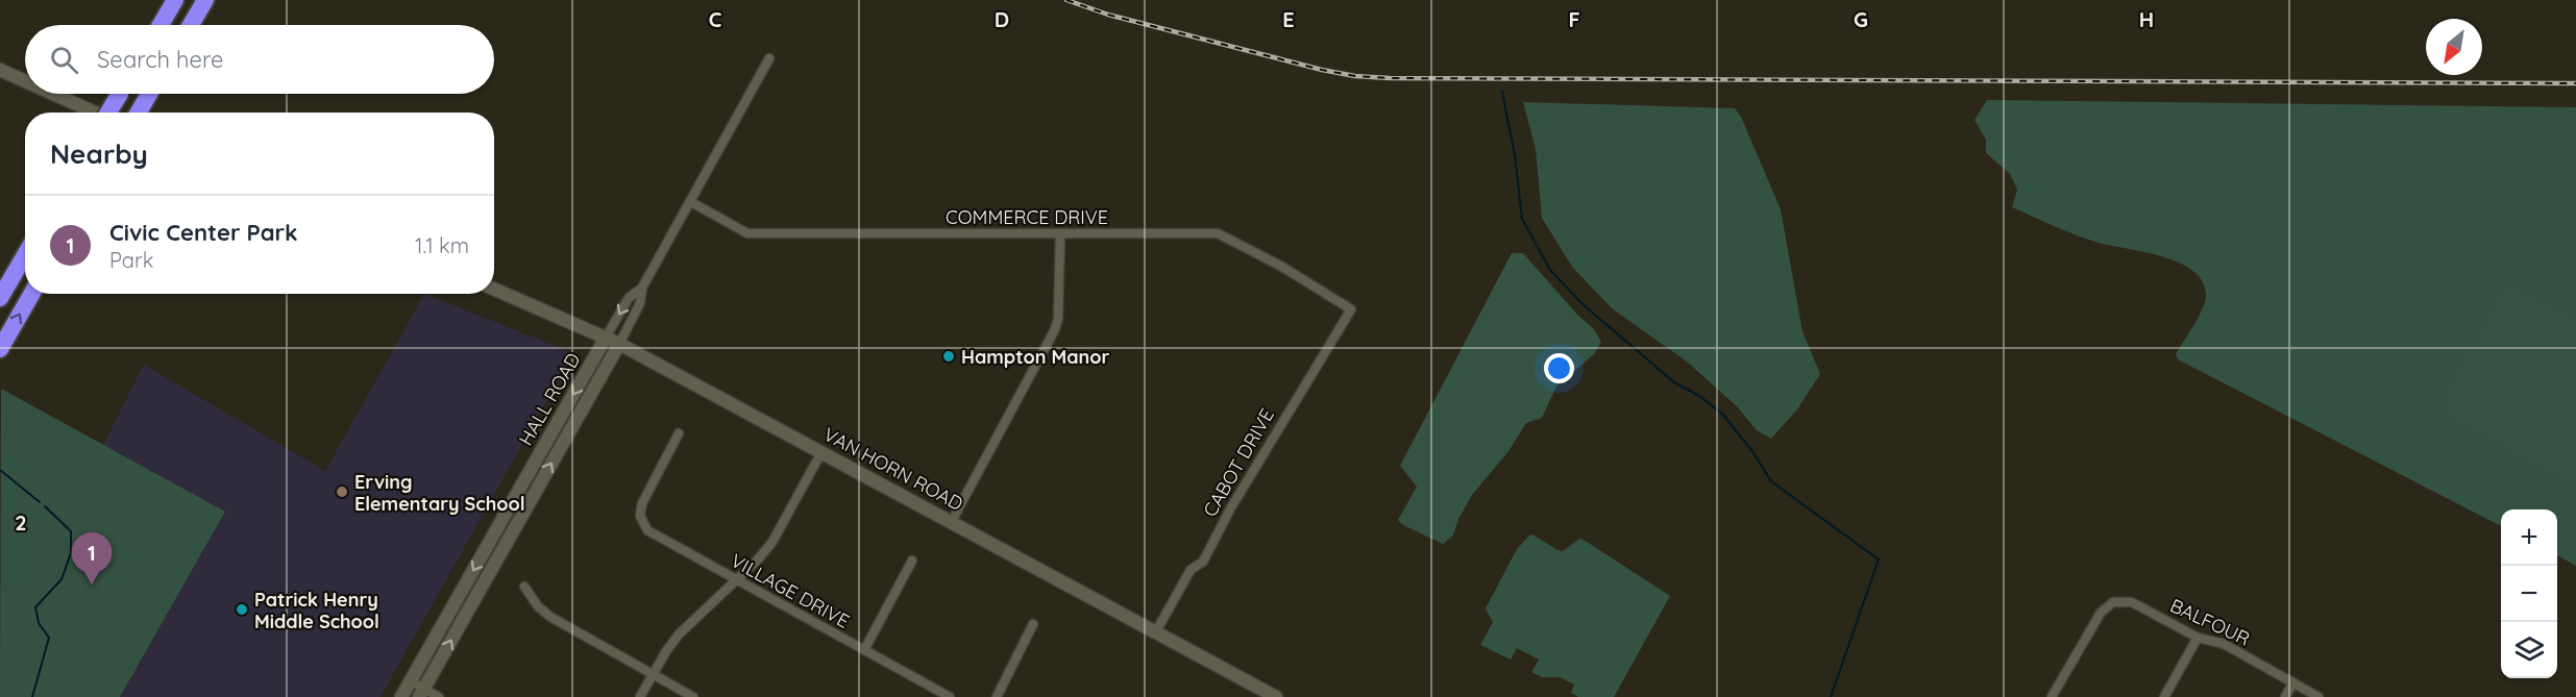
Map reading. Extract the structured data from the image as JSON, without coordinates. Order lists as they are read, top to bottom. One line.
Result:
{"streets":{"main road":["HALL ROAD","VAN HORN ROAD"],"street":["COMMERCE DRIVE","CABOT DRIVE","VILLAGE DRIVE","BALFOUR"]},"crossings":[["COMMERCE DRIVE","HALL ROAD"],["COMMERCE DRIVE","CABOT DRIVE"],["HALL ROAD","VAN HORN ROAD"],["CABOT DRIVE","VAN HORN ROAD"]],"places":["Hampton Manor","Erving Elementary School","Patrick Henry Middle School"],"north":"bottom left","page":{"search":"Search here","heading":"Nearby","list":[{"mark":"1","name":"Civic Center Park","note":"Park","value":"1.1 km"}],"map_buttons":["+","−"],"pins":"1"},"grid":{"columns":["C","D","E","F","G","H"],"rows":["2"]}}
